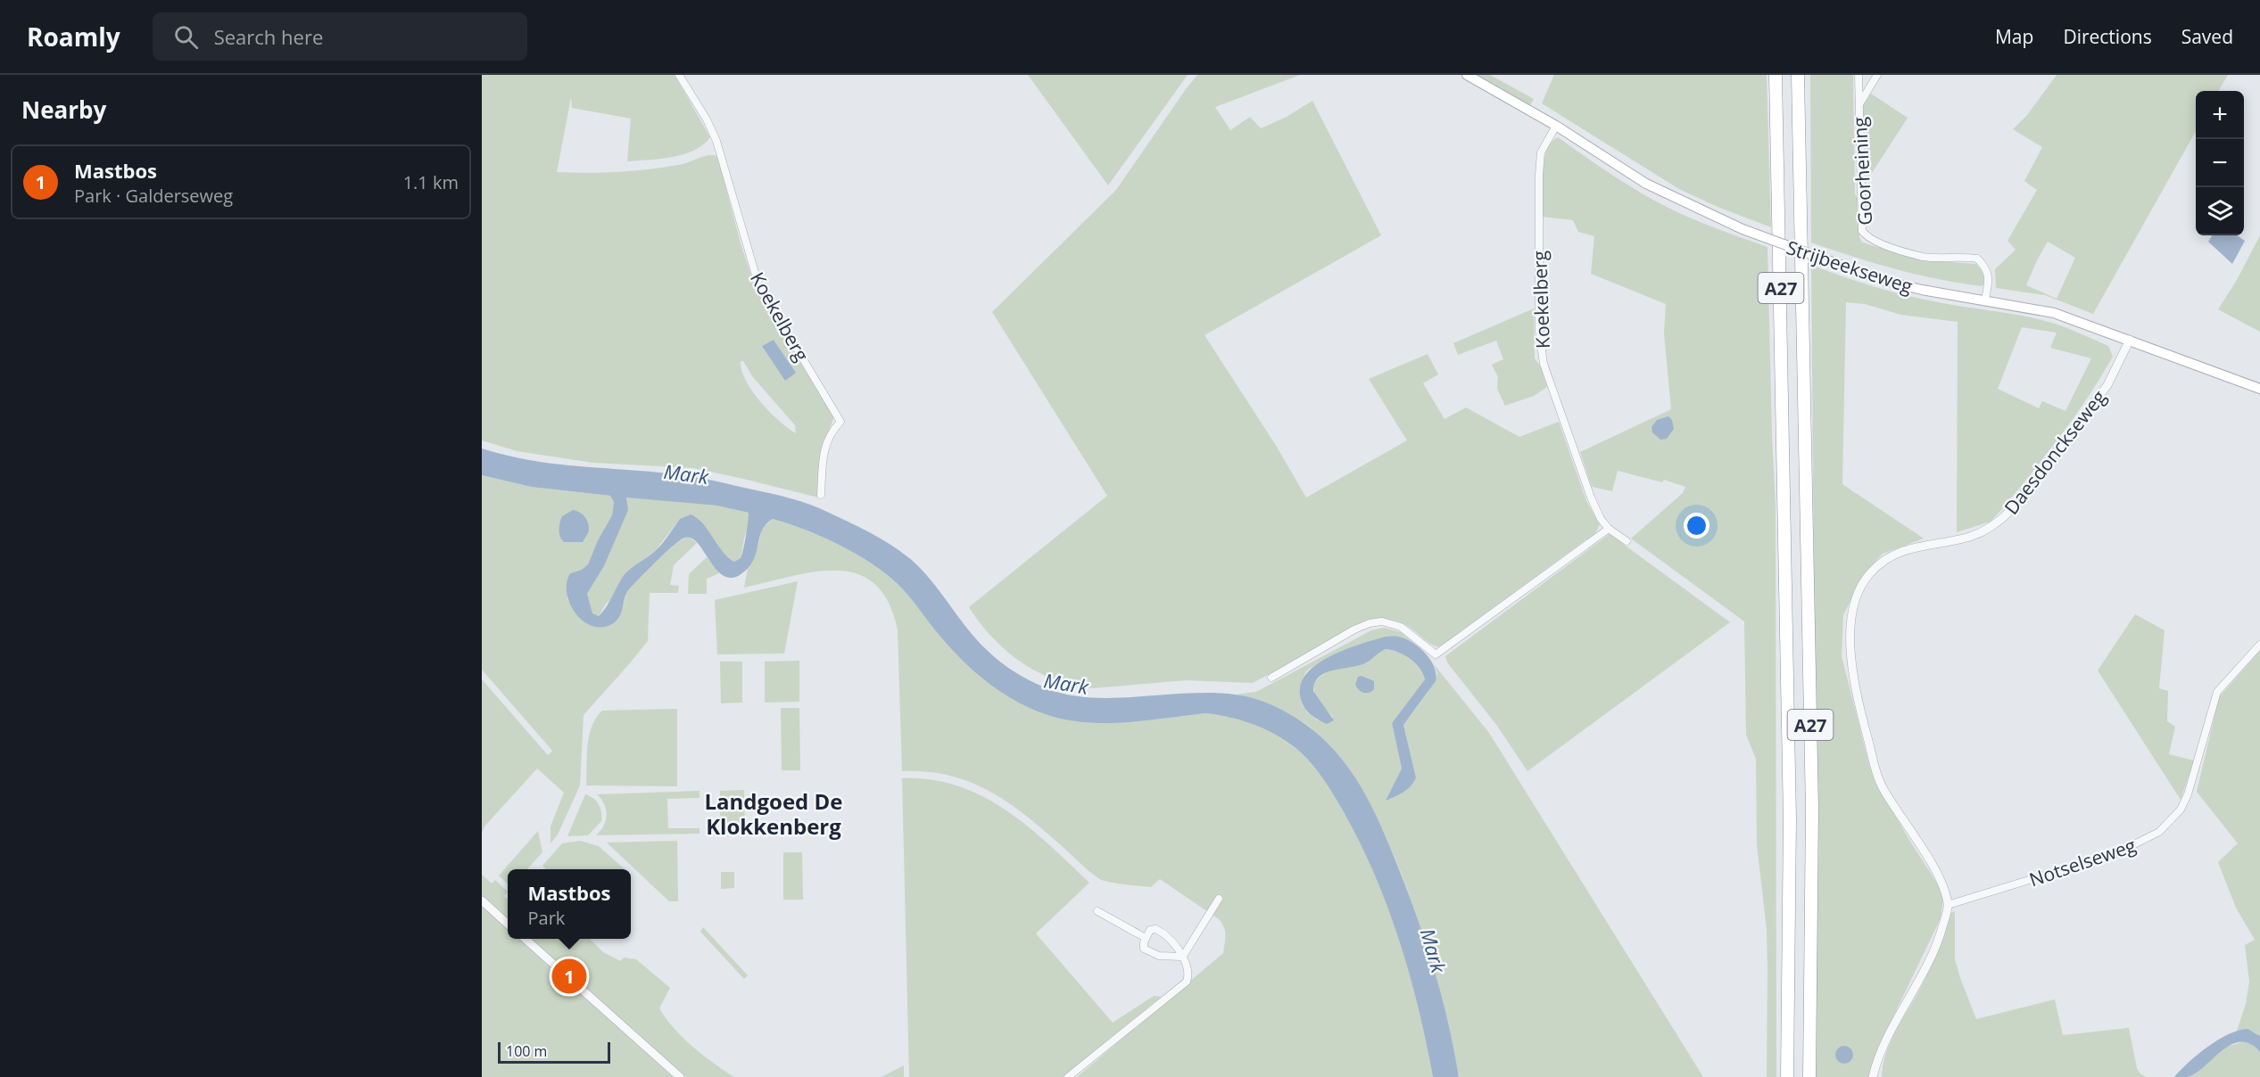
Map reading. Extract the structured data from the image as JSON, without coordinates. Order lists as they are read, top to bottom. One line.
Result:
{"streets":{"highway":["A27"],"main road":["Strijbeekseweg"],"street":["Goorheining","Koekelberg","Daesdonckseweg","Notselseweg"]},"crossings":[["Goorheining","Strijbeekseweg"],["Strijbeekseweg","Koekelberg"],["Strijbeekseweg","Daesdonckseweg"],["Daesdonckseweg","Notselseweg"]],"districts":["Landgoed De Klokkenberg"],"water":["Mark"],"scale_bar":"100 m","page":{"header":"Roamly","search":"Search here","nav":["Map","Directions","Saved"],"heading":"Nearby","map_buttons":["+","−"],"list":[{"mark":"1","name":"Mastbos","note":"Park · Galderseweg","value":"1.1 km"}],"popup":["Mastbos","Park"],"pins":"1","scale":"100 m"}}
